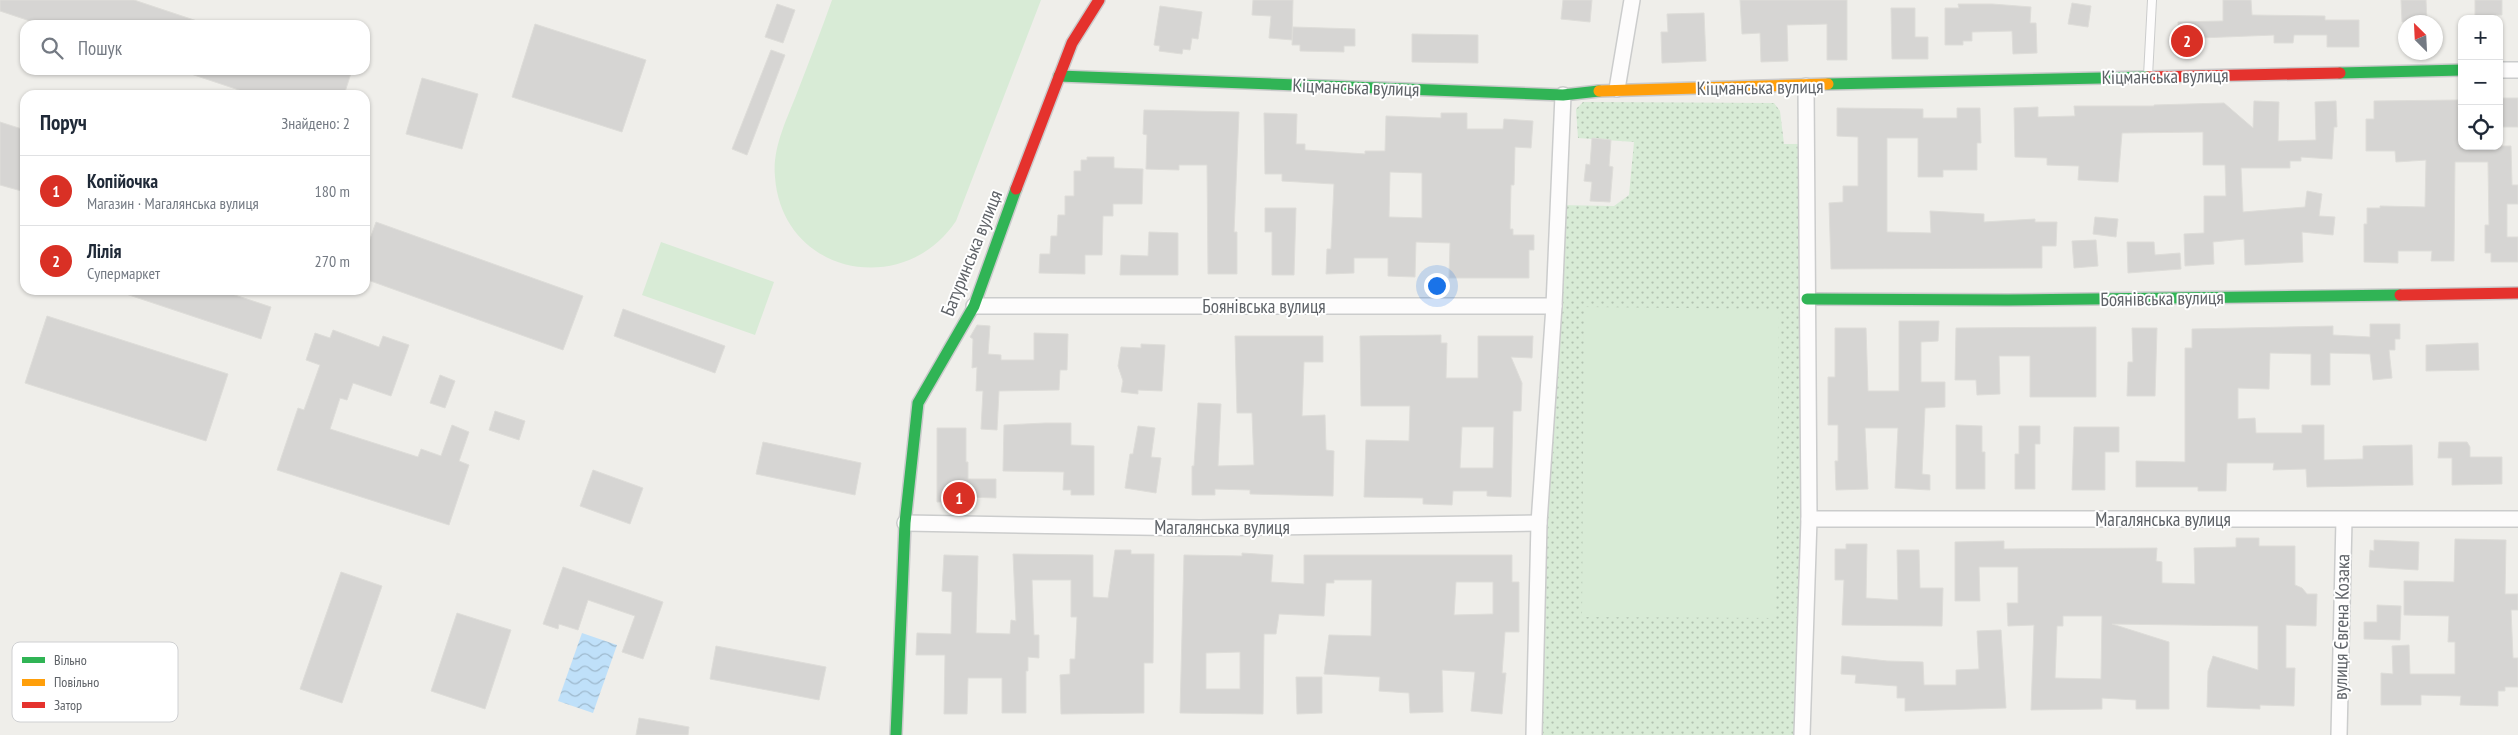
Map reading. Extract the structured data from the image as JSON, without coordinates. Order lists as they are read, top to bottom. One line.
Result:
{"streets":{"street":["Кіцманська вулиця","Батуринська вулиця","Боянівська вулиця","Магалянська вулиця","вулиця Євгена Козака"]},"crossings":[["Кіцманська вулиця","Батуринська вулиця"],["Батуринська вулиця","Боянівська вулиця"],["Батуринська вулиця","Магалянська вулиця"],["Магалянська вулиця","вулиця Євгена Козака"]],"legend":["Вільно","Повільно","Затор"],"north":"top left","page":{"map_buttons":["+","−"],"search":"Пошук","pins":["2","1"],"heading":["Поруч","Знайдено: 2"],"list":[{"mark":"1","name":"Копійочка","note":"Магазин · Магалянська вулиця","value":"180 m"},{"mark":"2","name":"Лілія","note":"Супермаркет","value":"270 m"}]}}
